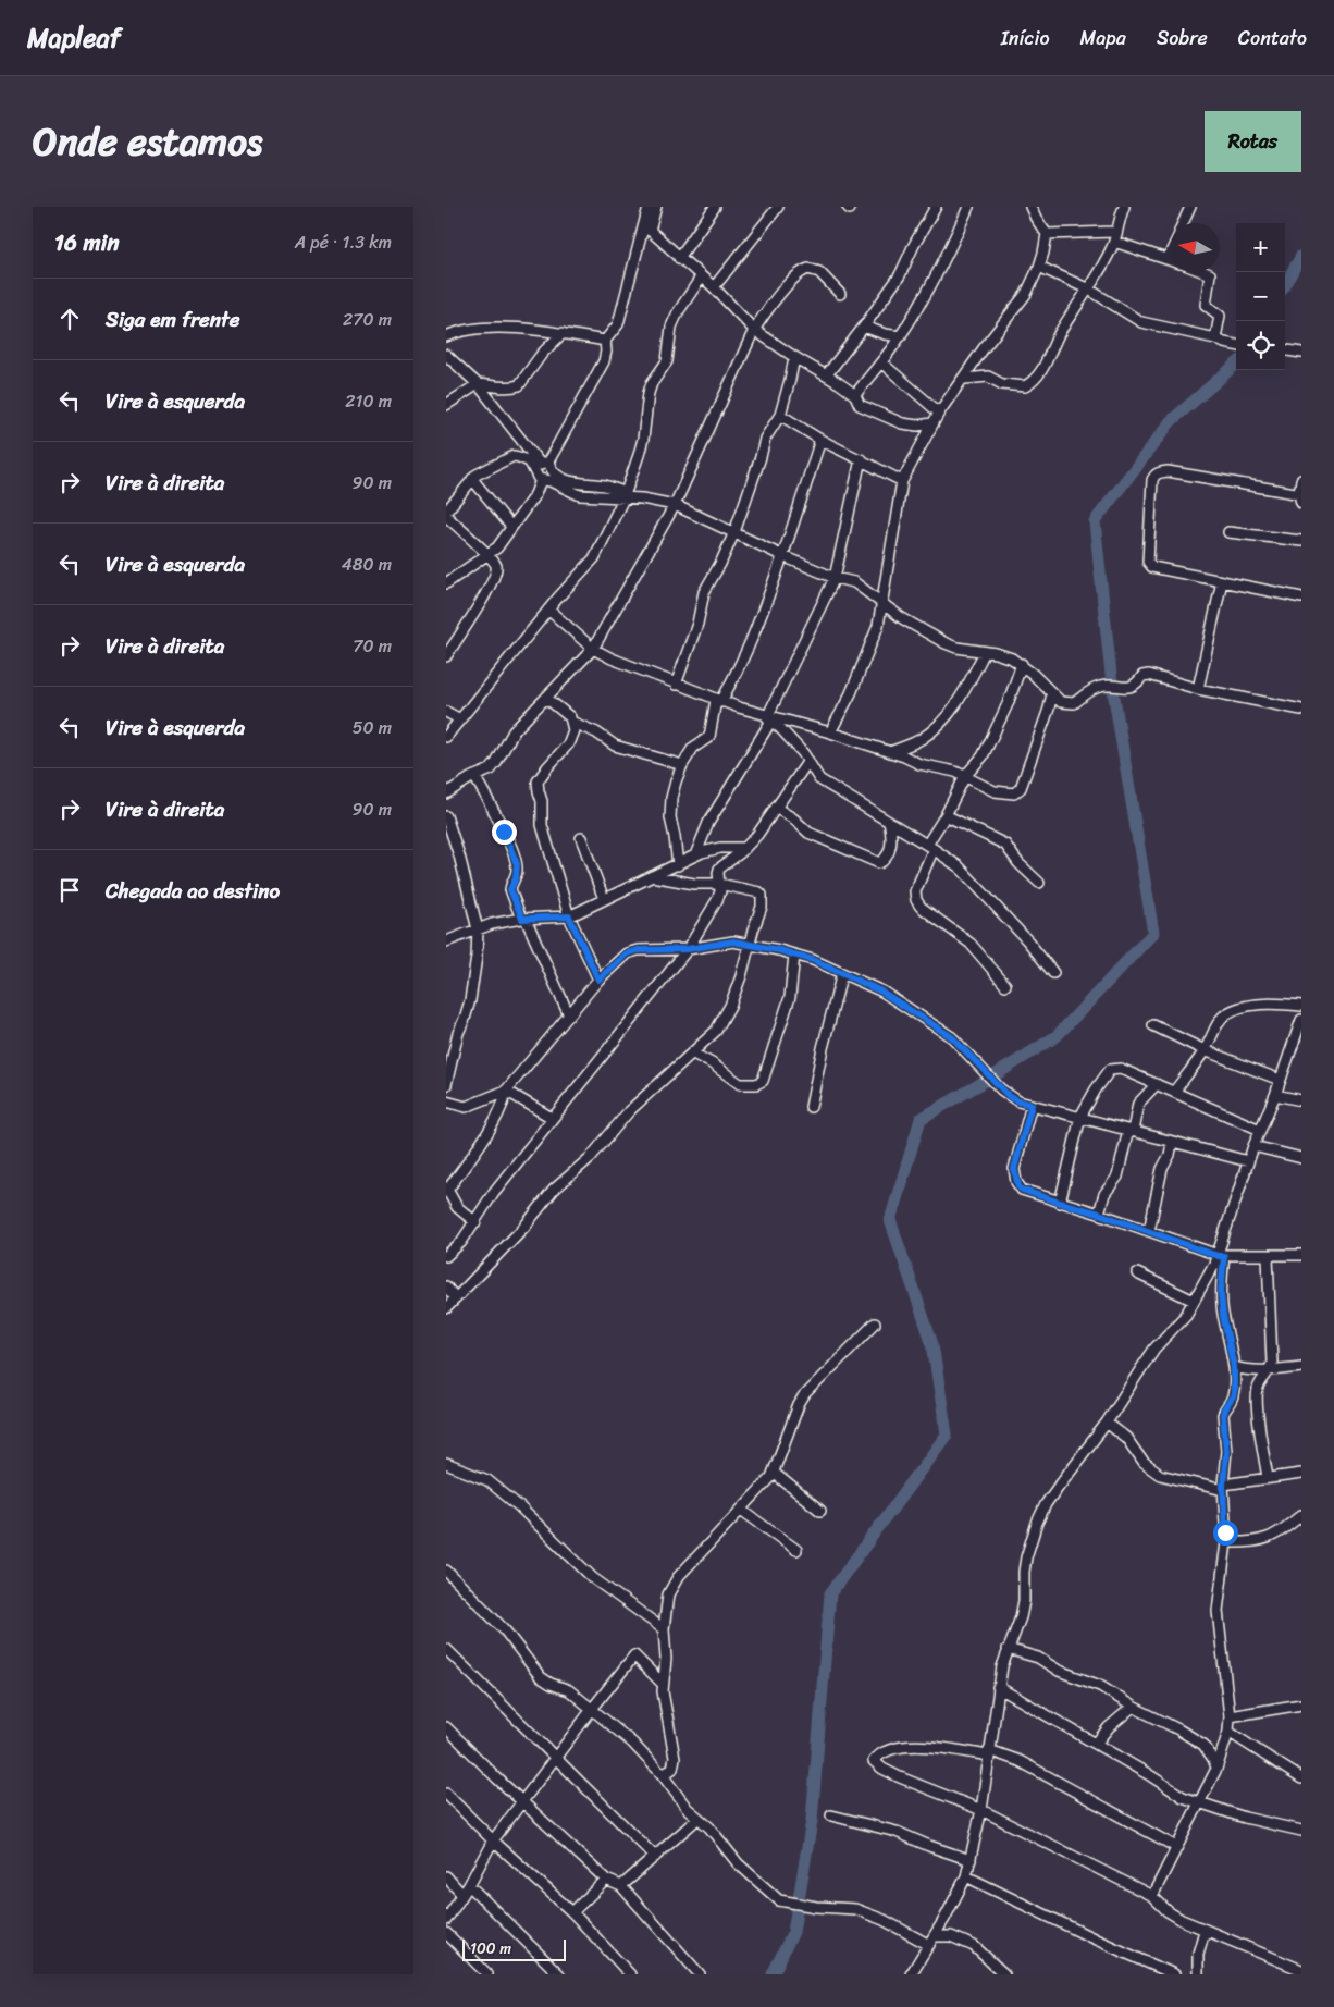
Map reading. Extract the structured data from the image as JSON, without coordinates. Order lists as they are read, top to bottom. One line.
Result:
{"scale_bar":"100 m","north":"left","page":{"header":"Mapleaf","nav":["Início","Mapa","Sobre","Contato"],"title":"Onde estamos","buttons":"Rotas","heading":["16 min","A pé · 1.3 km"],"map_buttons":["+","−"],"list":[["Siga em frente","270 m"],["Vire à esquerda","210 m"],["Vire à direita","90 m"],["Vire à esquerda","480 m"],["Vire à direita","70 m"],["Vire à esquerda","50 m"],["Vire à direita","90 m"],"Chegada ao destino"],"scale":"100 m"}}
